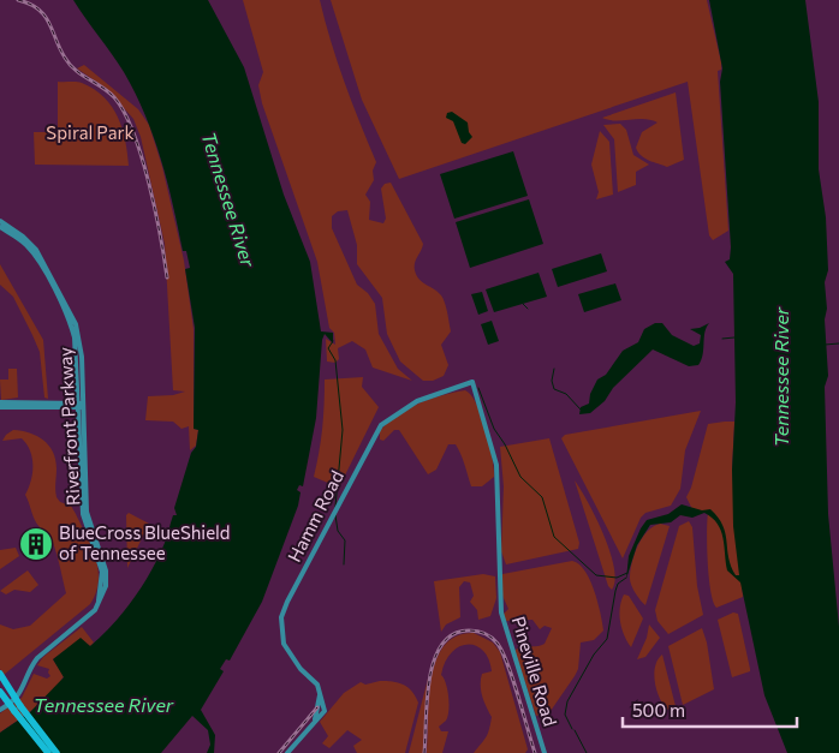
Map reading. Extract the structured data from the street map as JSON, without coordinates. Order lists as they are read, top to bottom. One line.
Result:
{"streets":{"main road":["Riverfront Parkway","Hamm Road","Pineville Road"]},"crossings":[["Hamm Road","Pineville Road"]],"water":["Tennessee River"],"parks":["Spiral Park"],"places":{"building":["BlueCross BlueShield of Tennessee"]},"scale_bar":"500 m"}
